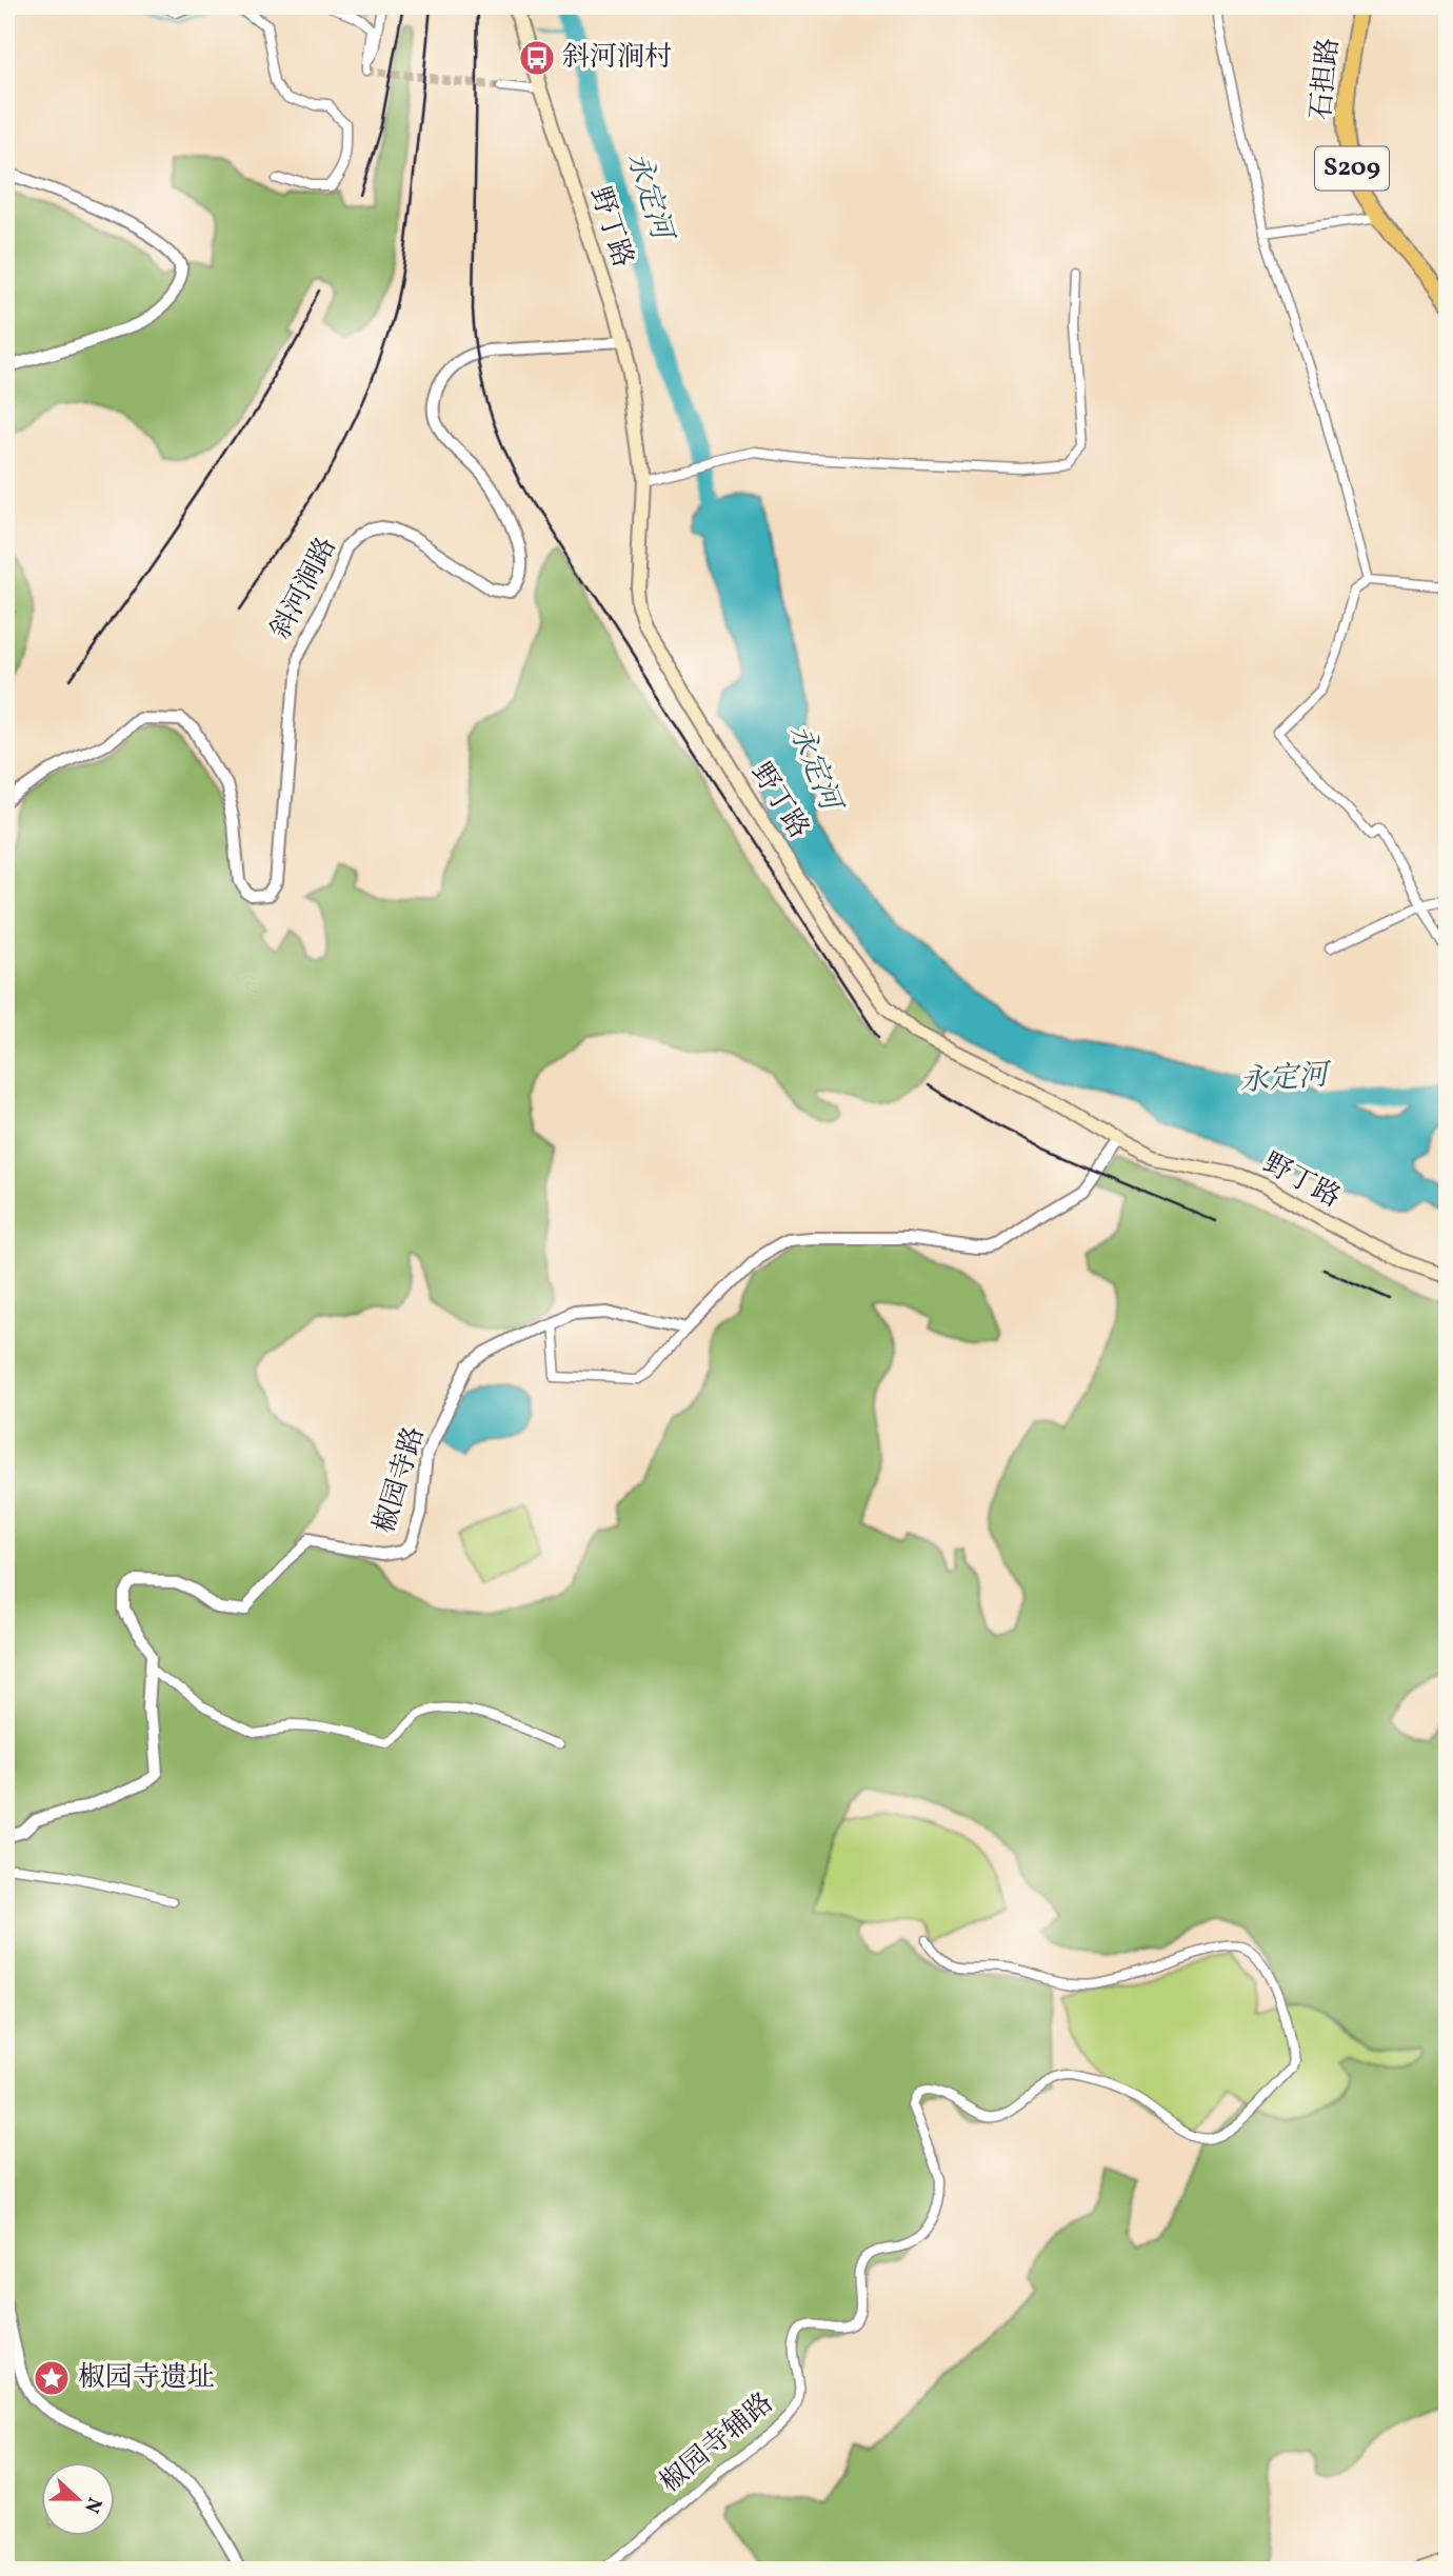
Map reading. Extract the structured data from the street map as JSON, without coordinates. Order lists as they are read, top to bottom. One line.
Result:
{"streets":{"main road":["石担路","S209","野丁路"],"street":["斜河涧路","椒园寺路","椒园寺辅路"]},"crossings":[["野丁路","斜河涧路"]],"water":["永定河"],"places":{"bus stop":["斜河涧村"],"place":["椒园寺遗址"]},"north":"right"}
